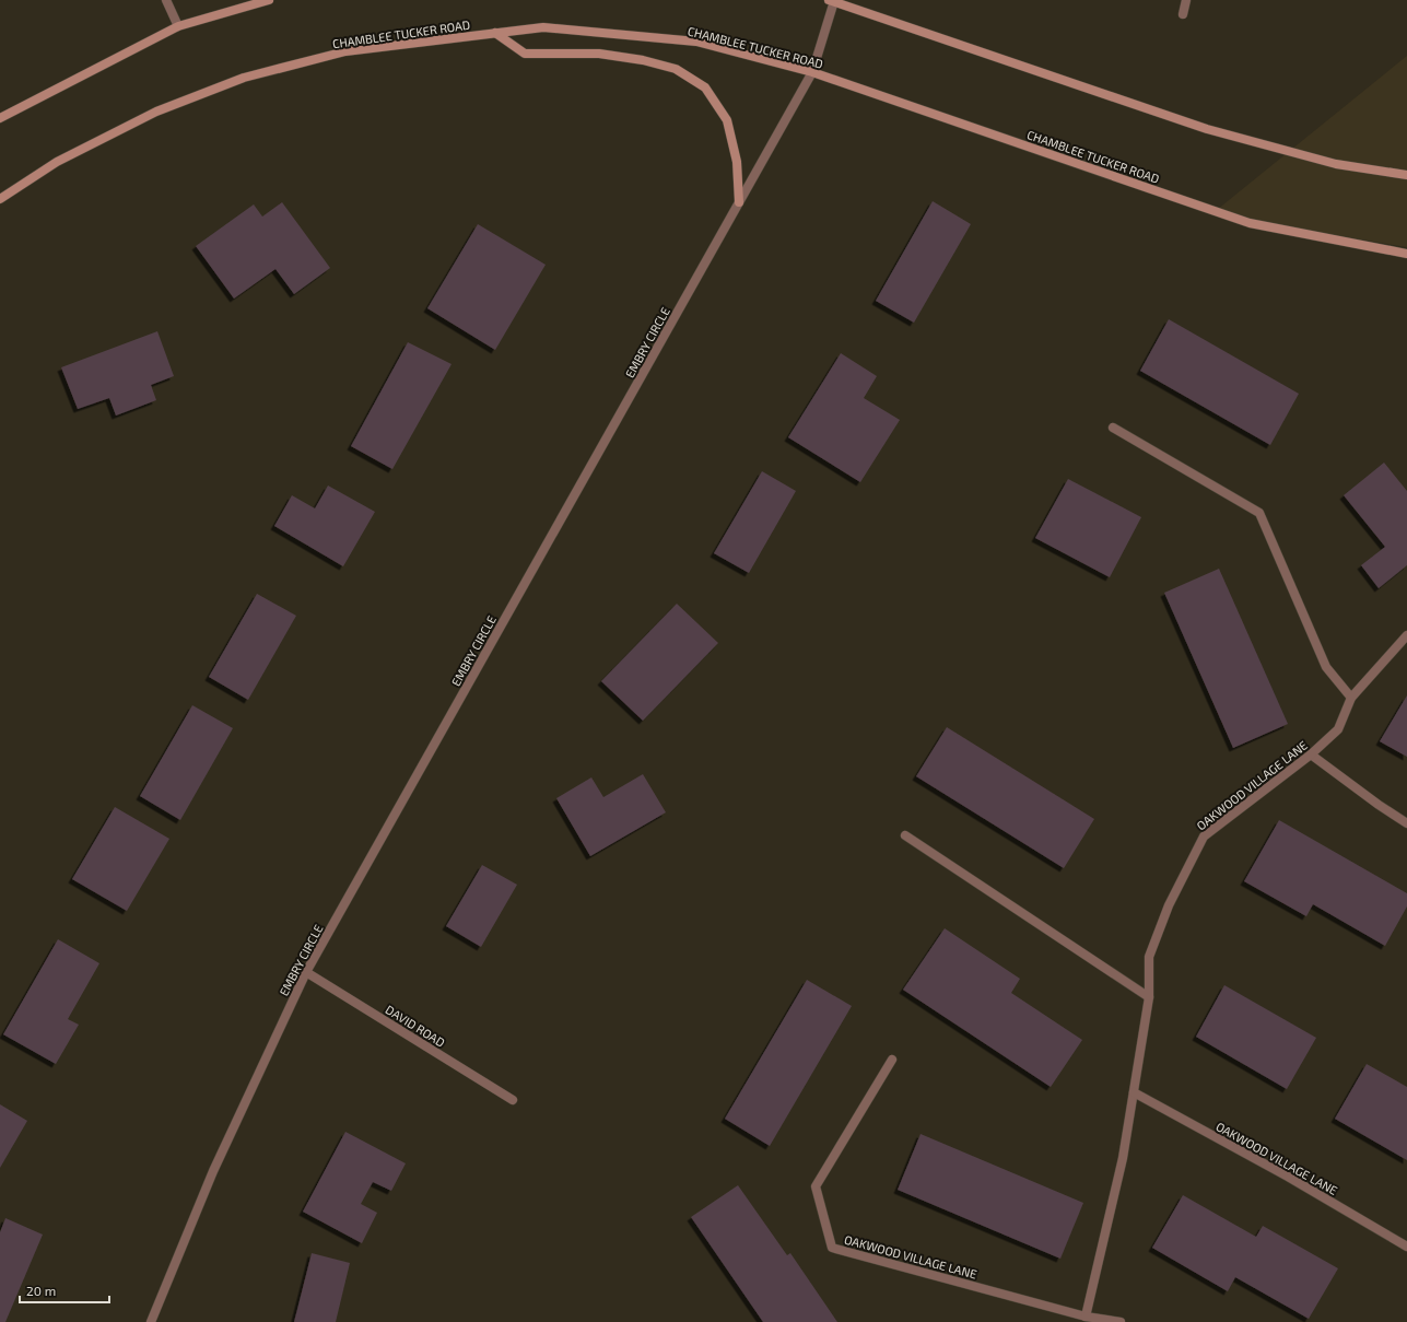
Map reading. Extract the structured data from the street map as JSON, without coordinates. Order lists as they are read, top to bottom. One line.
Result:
{"streets":{"main road":["CHAMBLEE TUCKER ROAD"],"street":["EMBRY CIRCLE","OAKWOOD VILLAGE LANE","DAVID ROAD"]},"crossings":[["CHAMBLEE TUCKER ROAD","EMBRY CIRCLE"],["EMBRY CIRCLE","DAVID ROAD"]],"scale_bar":"20 m"}
